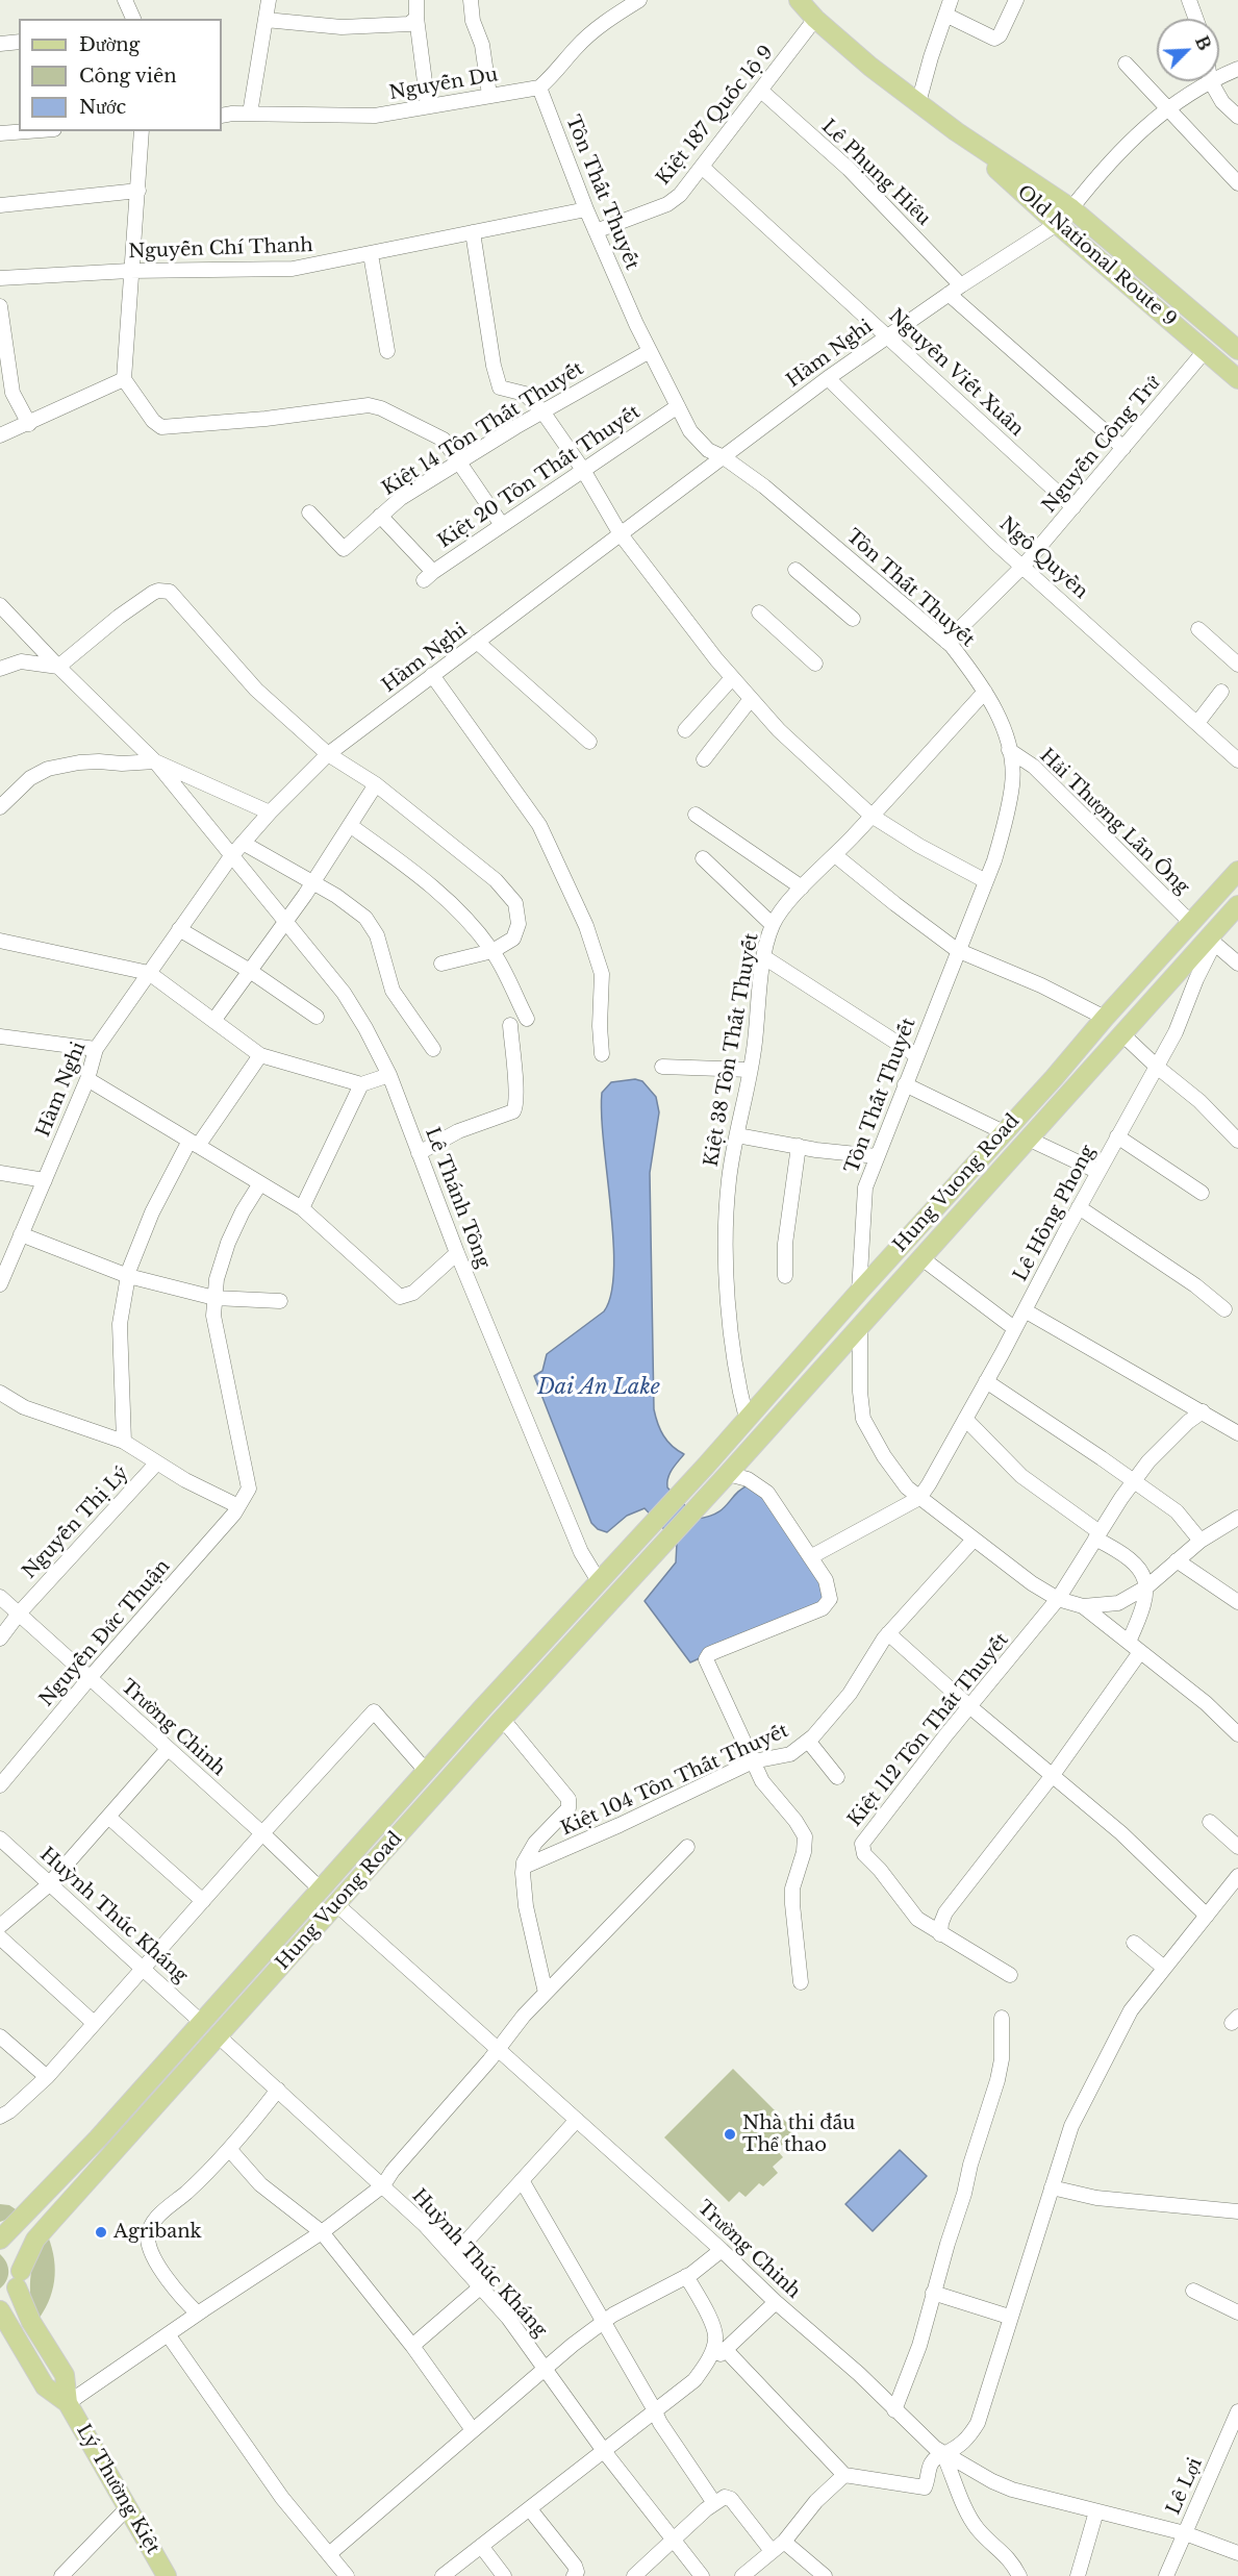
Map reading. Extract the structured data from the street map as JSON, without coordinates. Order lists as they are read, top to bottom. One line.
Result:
{"streets":{"main road":["Old National Route 9","Hung Vuong Road","Lý Thường Kiệt"],"street":["Nguyễn Du","Kiệt 187 Quốc lộ 9","Lê Phụng Hiểu","Tôn Thất Thuyết","Nguyễn Chí Thanh","Hàm Nghi","Nguyễn Viết Xuân","Kiệt 14 Tôn Thất Thuyết","Nguyễn Công Trứ","Kiệt 20 Tôn Thất Thuyết","Ngô Quyền","Hải Thượng Lãn Ông","Kiệt 38 Tôn Thất Thuyết","Lê Thánh Tông","Lê Hồng Phong","Nguyễn Thị Lý","Nguyễn Đức Thuận","Trường Chinh","Kiệt 112 Tôn Thất Thuyết","Kiệt 104 Tôn Thất Thuyết","Huỳnh Thúc Kháng","Lê Lợi"]},"crossings":[["Nguyễn Du","Tôn Thất Thuyết"],["Kiệt 187 Quốc lộ 9","Lê Phụng Hiểu"],["Kiệt 187 Quốc lộ 9","Tôn Thất Thuyết"],["Kiệt 187 Quốc lộ 9","Old National Route 9"],["Kiệt 187 Quốc lộ 9","Nguyễn Viết Xuân"],["Lê Phụng Hiểu","Hàm Nghi"],["Tôn Thất Thuyết","Nguyễn Chí Thanh"],["Tôn Thất Thuyết","Hàm Nghi"],["Tôn Thất Thuyết","Kiệt 14 Tôn Thất Thuyết"],["Tôn Thất Thuyết","Nguyễn Công Trứ"],["Tôn Thất Thuyết","Kiệt 20 Tôn Thất Thuyết"],["Tôn Thất Thuyết","Hải Thượng Lãn Ông"],["Tôn Thất Thuyết","Kiệt 38 Tôn Thất Thuyết"],["Tôn Thất Thuyết","Hung Vuong Road"],["Old National Route 9","Hàm Nghi"],["Old National Route 9","Nguyễn Công Trứ"],["Hàm Nghi","Nguyễn Viết Xuân"],["Hàm Nghi","Ngô Quyền"],["Hàm Nghi","Lê Thánh Tông"],["Nguyễn Viết Xuân","Nguyễn Công Trứ"],["Kiệt 14 Tôn Thất Thuyết","Kiệt 20 Tôn Thất Thuyết"],["Nguyễn Công Trứ","Ngô Quyền"],["Hải Thượng Lãn Ông","Hung Vuong Road"],["Kiệt 38 Tôn Thất Thuyết","Hung Vuong Road"],["Hung Vuong Road","Lê Thánh Tông"],["Hung Vuong Road","Lê Hồng Phong"],["Hung Vuong Road","Trường Chinh"],["Hung Vuong Road","Huỳnh Thúc Kháng"],["Hung Vuong Road","Lý Thường Kiệt"],["Nguyễn Thị Lý","Trường Chinh"],["Nguyễn Đức Thuận","Trường Chinh"],["Trường Chinh","Lê Lợi"]],"water":["Dai An Lake"],"places":["Nhà thi đấu Thể thao","Agribank"],"legend":["Đường","Công viên","Nước"],"north":"top right"}
